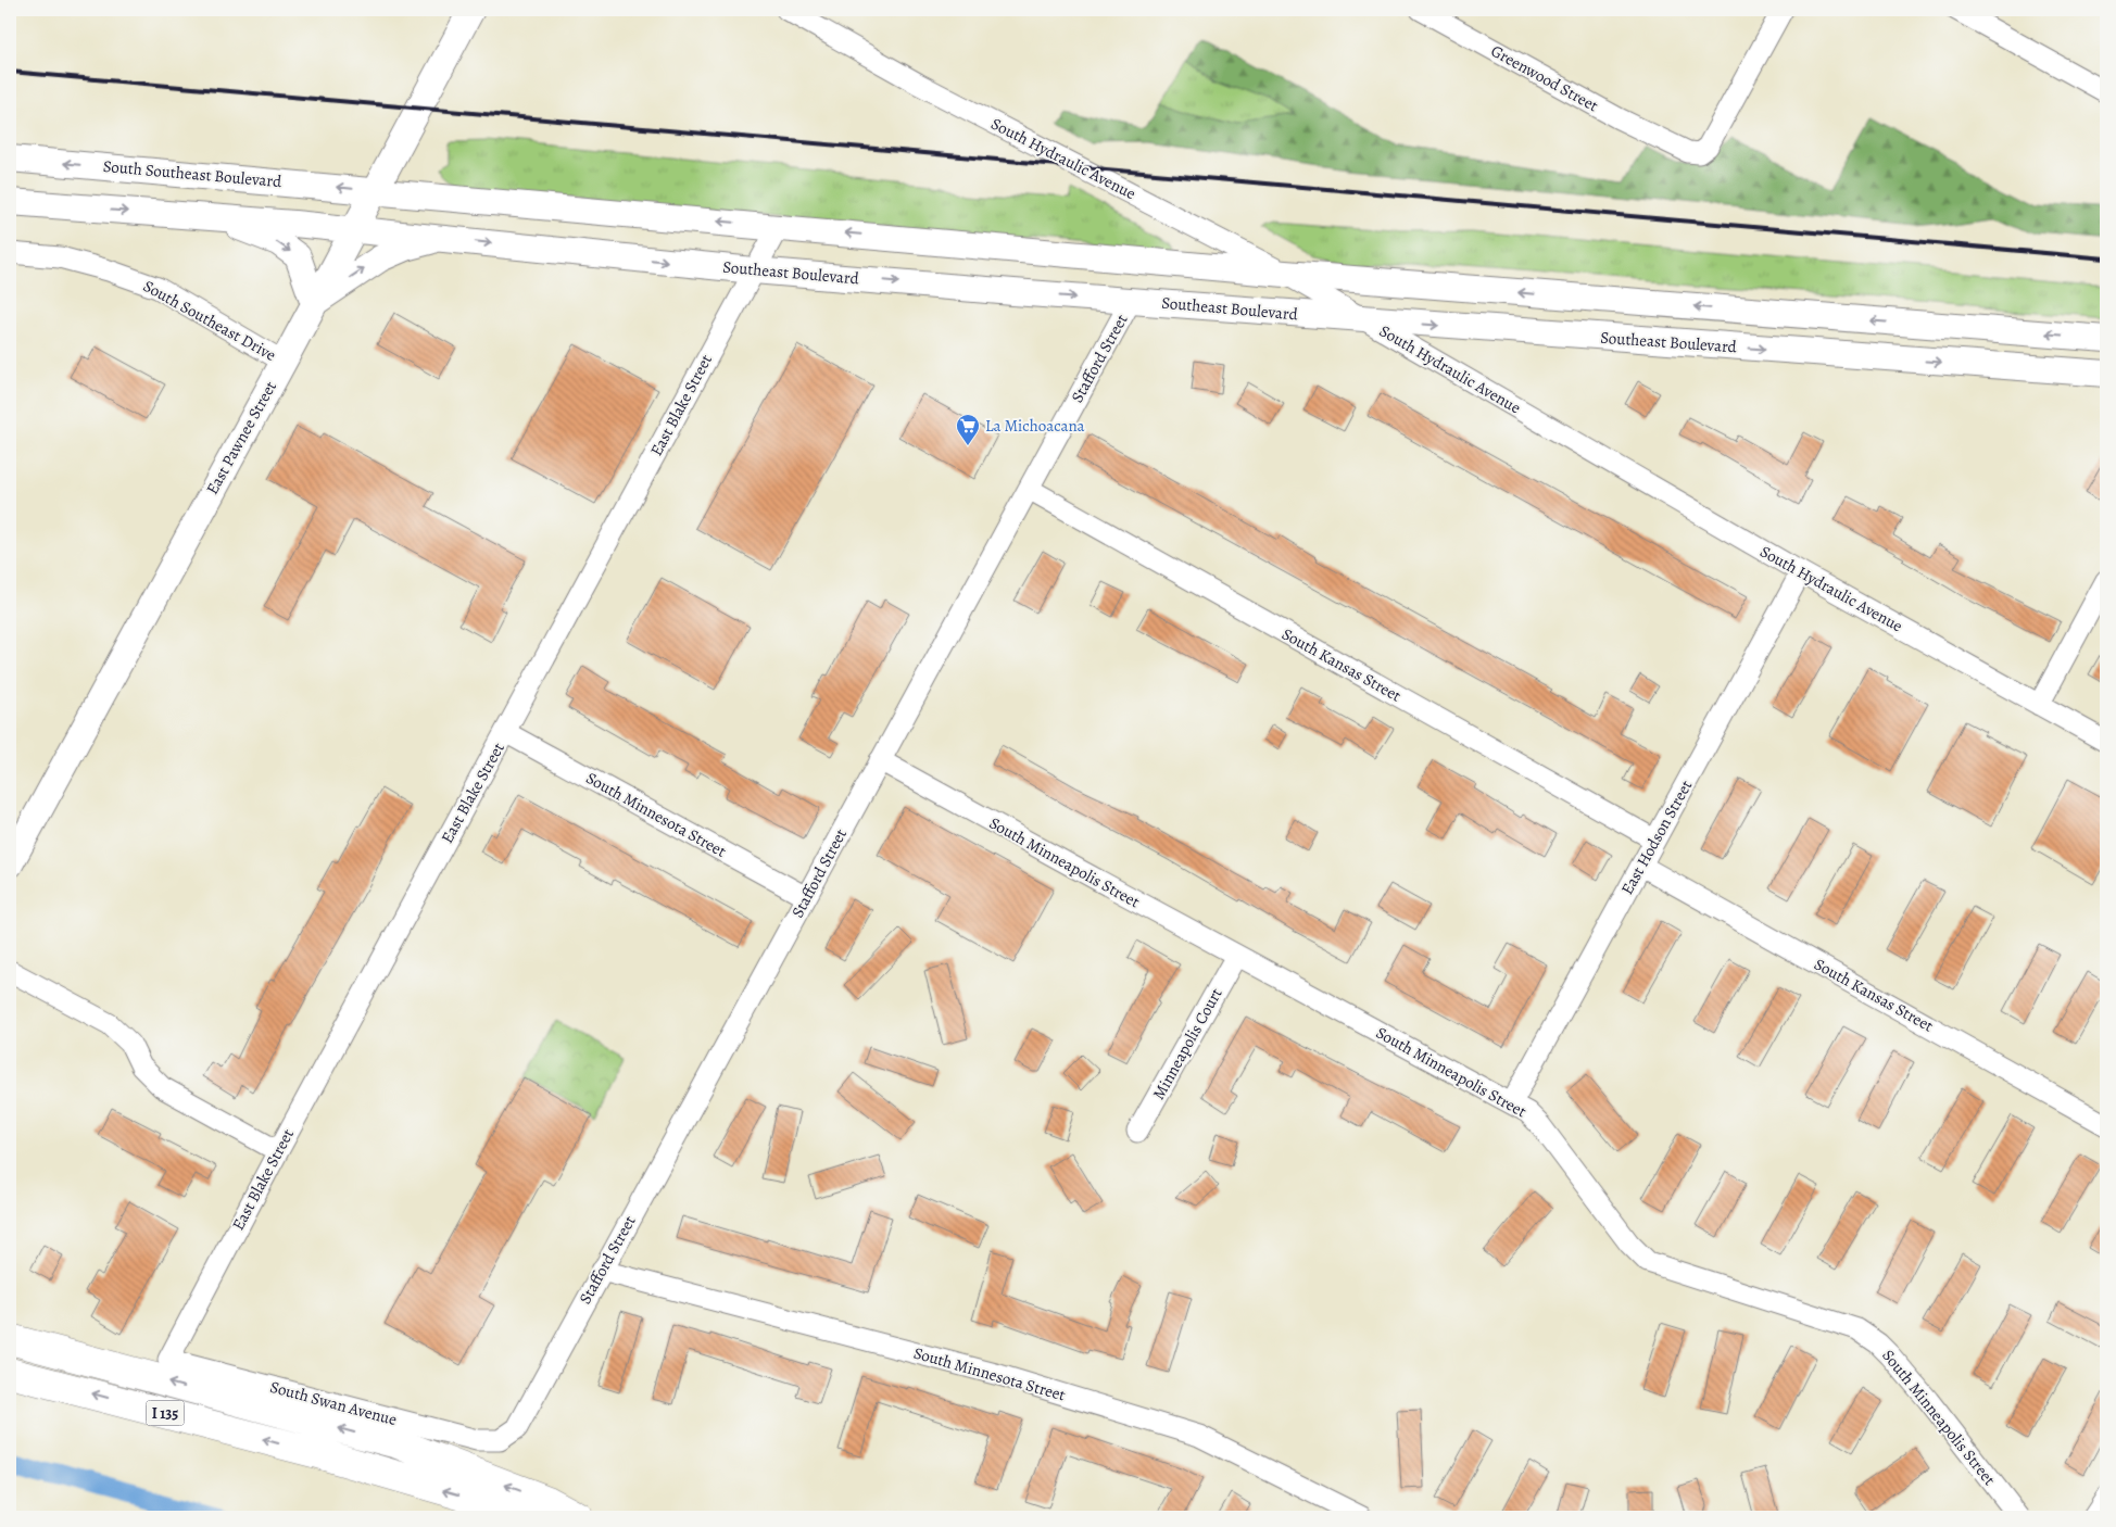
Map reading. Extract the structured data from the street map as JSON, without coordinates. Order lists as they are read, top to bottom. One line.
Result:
{"streets":{"highway":["I 135"],"main road":["South Southeast Boulevard","Southeast Boulevard","East Pawnee Street"],"street":["Greenwood Street","South Hydraulic Avenue","South Southeast Drive","Stafford Street","East Blake Street","South Kansas Street","South Minnesota Street","East Hodson Street","South Minneapolis Street","Minneapolis Court","South Swan Avenue"]},"crossings":[["South Hydraulic Avenue","Southeast Boulevard"],["South Hydraulic Avenue","East Hodson Street"],["South Southeast Boulevard","East Pawnee Street"],["Southeast Boulevard","Stafford Street"],["Southeast Boulevard","East Blake Street"],["Southeast Boulevard","East Pawnee Street"],["South Southeast Drive","East Pawnee Street"],["Stafford Street","South Kansas Street"],["Stafford Street","South Minnesota Street"],["Stafford Street","South Minneapolis Street"],["Stafford Street","South Swan Avenue"],["East Blake Street","South Minnesota Street"],["East Blake Street","South Swan Avenue"],["South Kansas Street","East Hodson Street"],["East Hodson Street","South Minneapolis Street"],["South Minneapolis Street","Minneapolis Court"]],"places":{"supermarket":["La Michoacana"]}}
